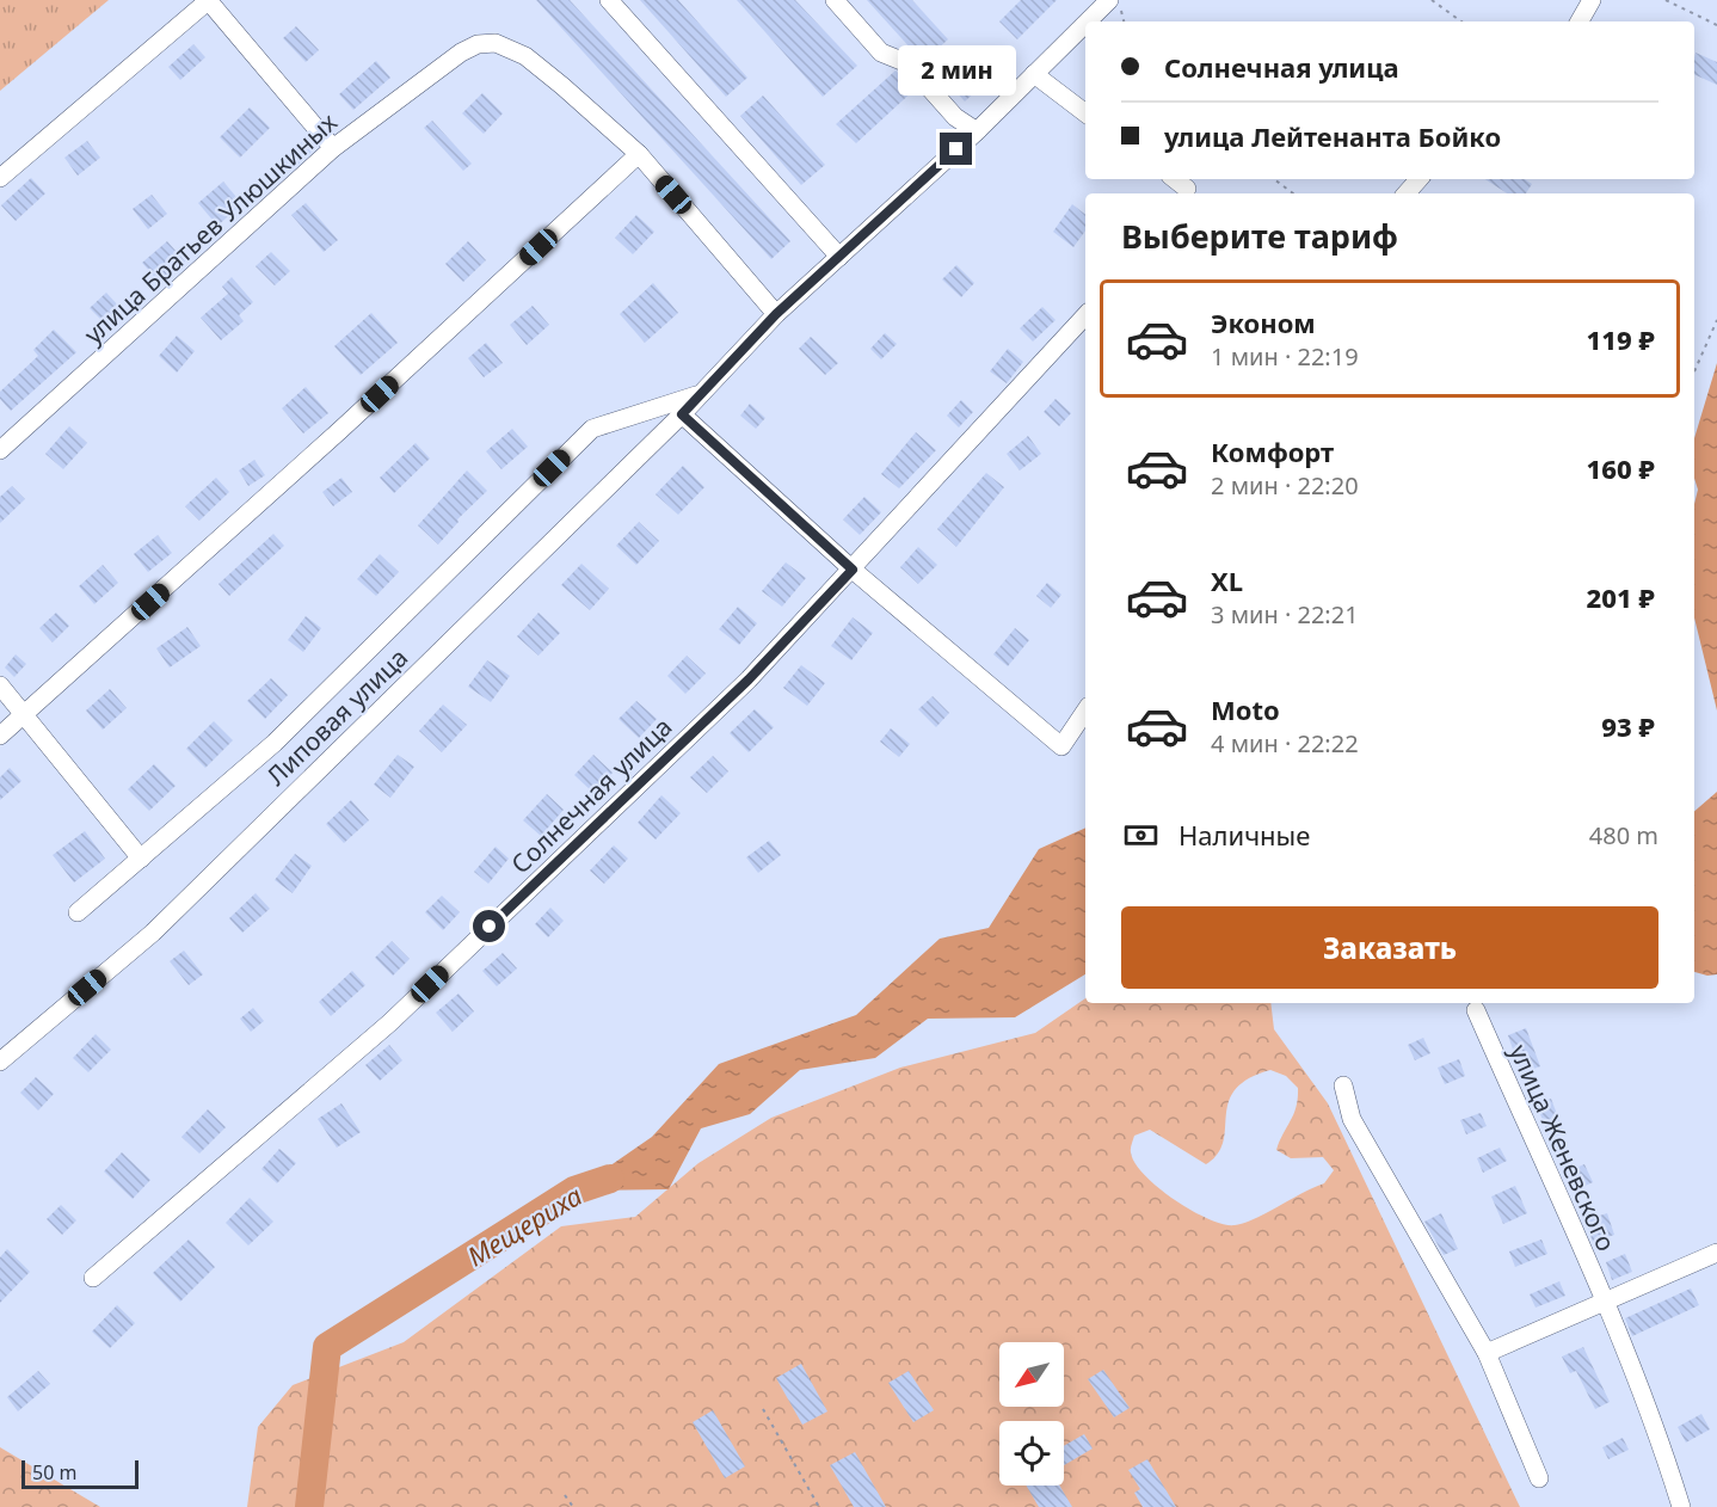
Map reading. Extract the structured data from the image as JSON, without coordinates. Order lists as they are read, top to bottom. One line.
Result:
{"streets":{"street":["улица Братьев Улюшкиных","Липовая улица","Солнечная улица","улица Женевского"]},"water":["Мещериха"],"scale_bar":"50 m","north":"bottom left","page":{"banner":["Солнечная улица","улица Лейтенанта Бойко"],"bubble":"2 мин","heading":"Выберите тариф","list":[{"name":"Эконом","note":"1 мин · 22:19","value":"119 ₽"},{"name":"Комфорт","note":"2 мин · 22:20","value":"160 ₽"},{"name":"XL","note":"3 мин · 22:21","value":"201 ₽"},{"name":"Moto","note":"4 мин · 22:22","value":"93 ₽"}],"pay":["Наличные","480 m"],"buttons":"Заказать","scale":"50 m"}}
